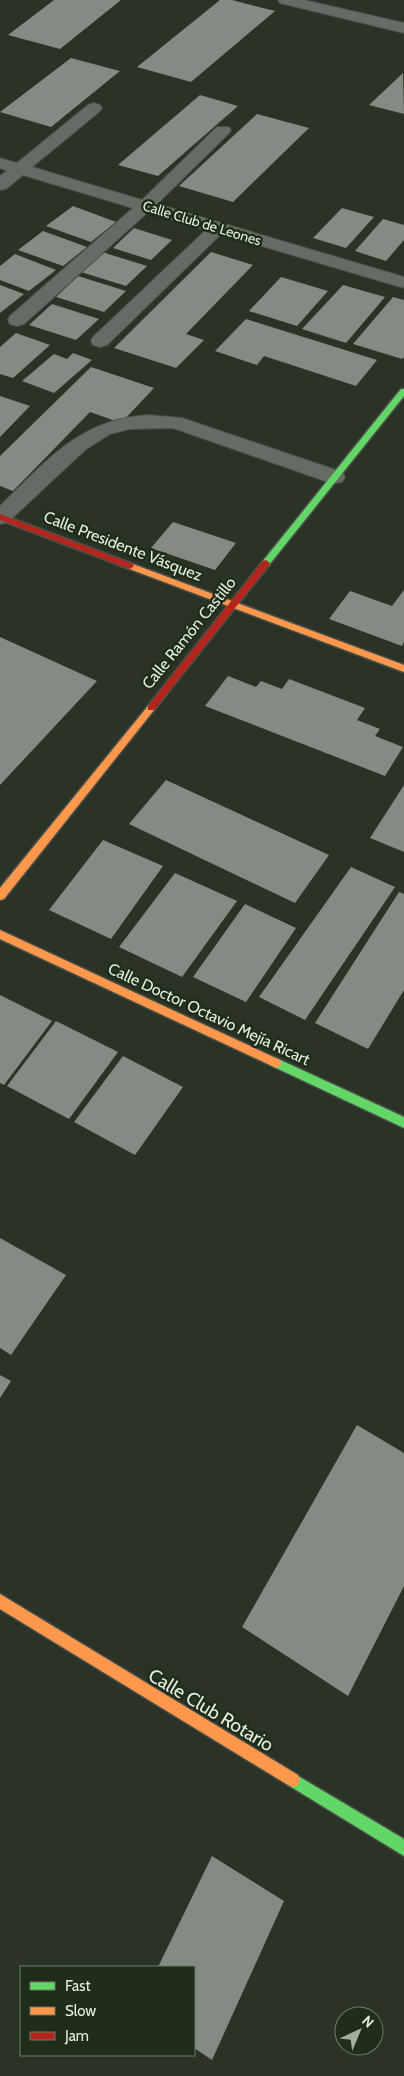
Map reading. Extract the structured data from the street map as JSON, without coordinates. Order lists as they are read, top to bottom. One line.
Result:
{"streets":{"street":["Calle Club de Leones","Calle Presidente Vásquez","Calle Ramón Castillo","Calle Doctor Octavio Mejía Ricart","Calle Club Rotario"]},"crossings":[["Calle Presidente Vásquez","Calle Ramón Castillo"]],"legend":["Fast","Slow","Jam"],"north":"top right"}
